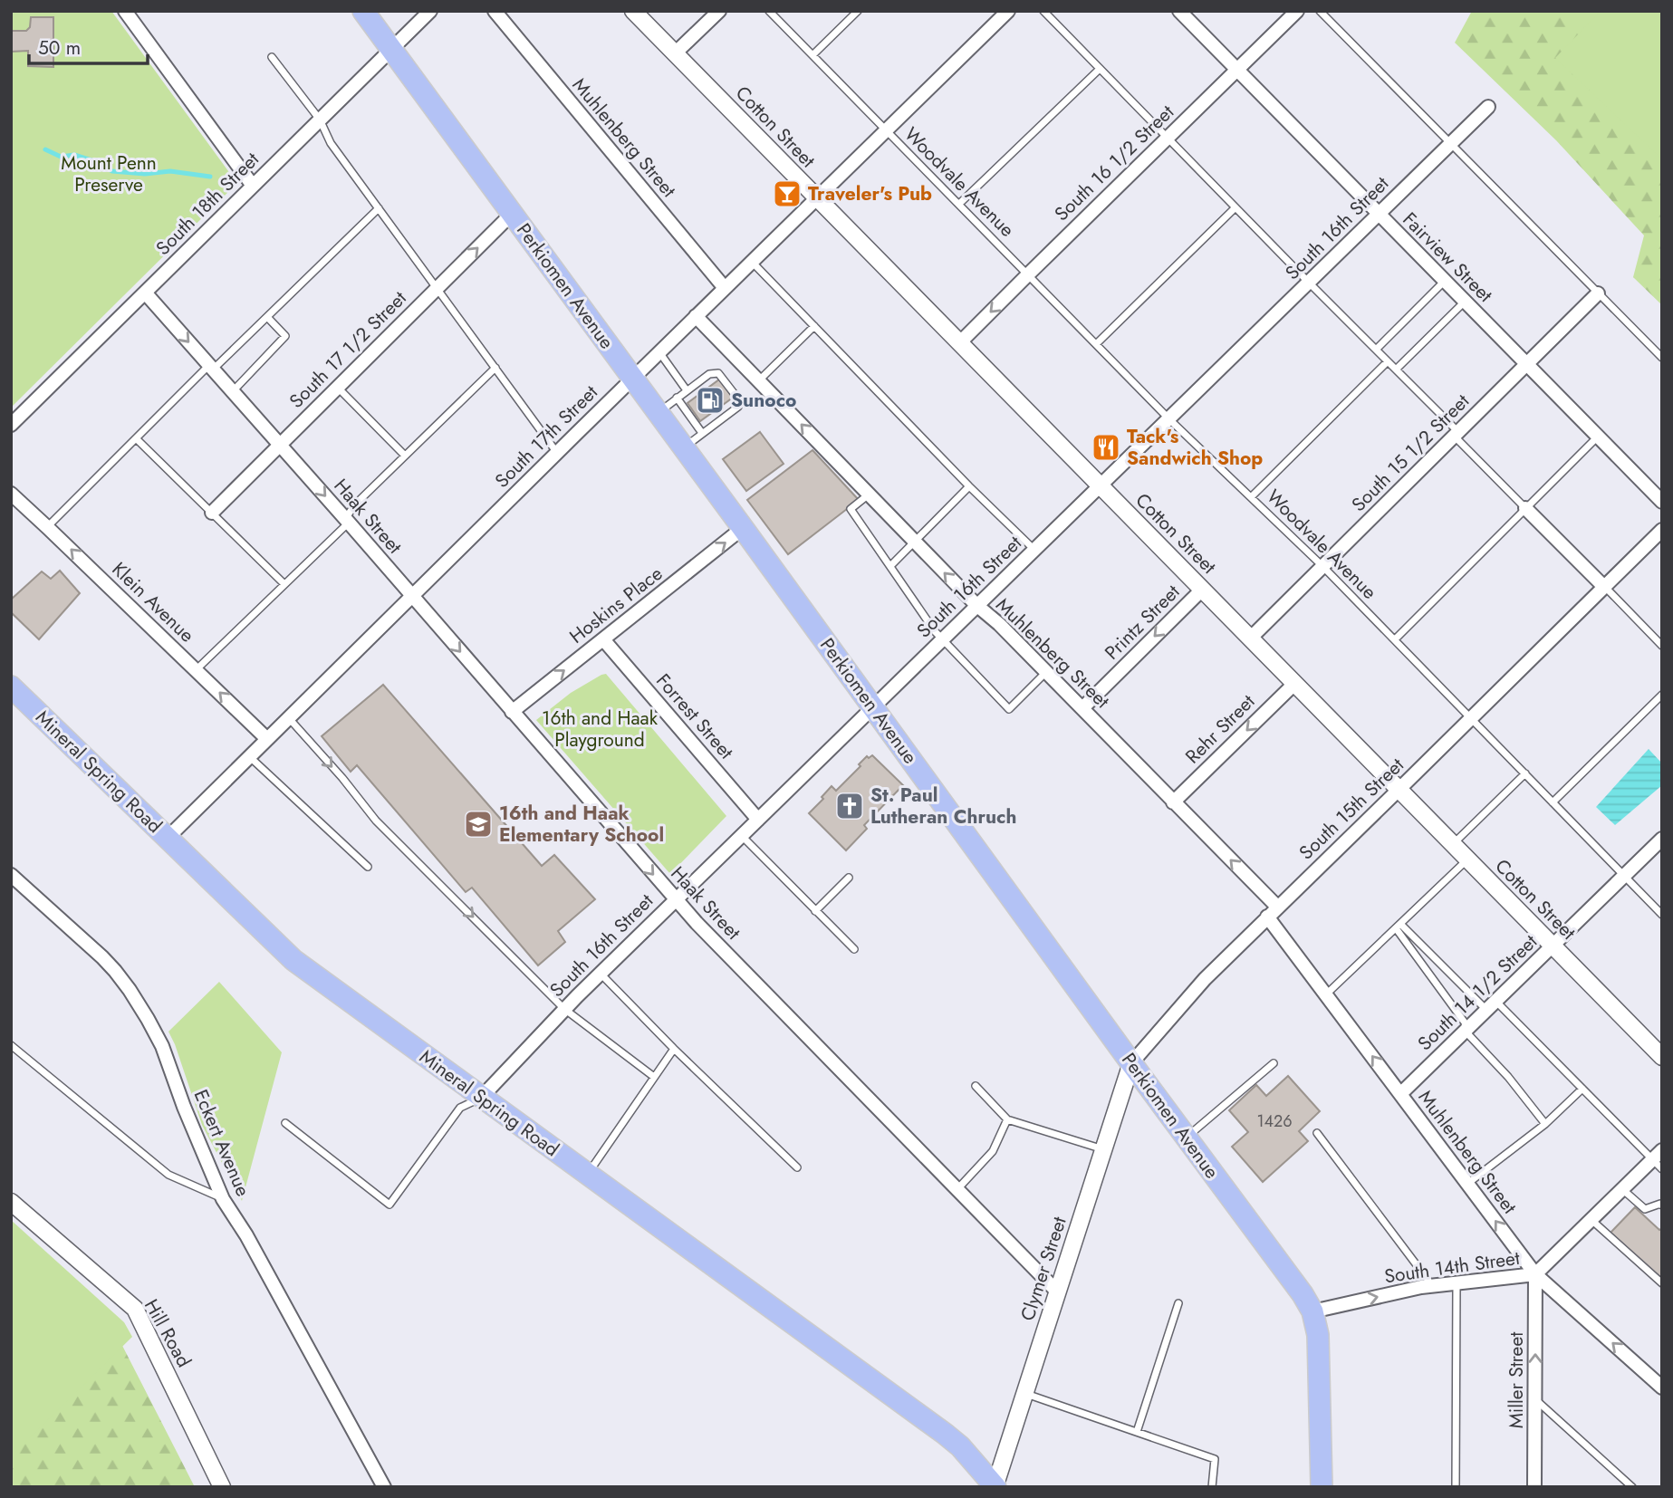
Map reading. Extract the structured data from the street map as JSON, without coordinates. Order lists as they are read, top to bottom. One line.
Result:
{"streets":{"main road":["Perkiomen Avenue","Mineral Spring Road"],"street":["Cotton Street","Muhlenberg Street","South 16 1/2 Street","South 18th Street","South 16th Street","Fairview Street","South 17 1/2 Street","South 17th Street","South 15 1/2 Street","Haak Street","Klein Avenue","Hoskins Place","Printz Street","Forrest Street","Rehr Street","South 15th Street","South 14 1/2 Street","Eckert Avenue","South 14th Street","Clymer Street","Hill Road","Miller Street"],"lane":["Woodvale Avenue"]},"crossings":[["Cotton Street","South 16 1/2 Street"],["Cotton Street","South 16th Street"],["Cotton Street","South 17th Street"],["Cotton Street","South 15 1/2 Street"],["Cotton Street","Printz Street"],["Cotton Street","Rehr Street"],["Cotton Street","South 15th Street"],["Cotton Street","South 14 1/2 Street"],["Muhlenberg Street","South 16th Street"],["Muhlenberg Street","South 17th Street"],["Muhlenberg Street","Printz Street"],["Muhlenberg Street","Rehr Street"],["Muhlenberg Street","South 15th Street"],["Muhlenberg Street","South 14 1/2 Street"],["Muhlenberg Street","South 14th Street"],["Muhlenberg Street","Miller Street"],["South 16 1/2 Street","Woodvale Avenue"],["South 16 1/2 Street","Fairview Street"],["Woodvale Avenue","South 16th Street"],["Woodvale Avenue","South 17th Street"],["Woodvale Avenue","South 15 1/2 Street"],["Woodvale Avenue","South 15th Street"],["Woodvale Avenue","South 14 1/2 Street"],["South 18th Street","Perkiomen Avenue"],["South 18th Street","Haak Street"],["South 16th Street","Fairview Street"],["South 16th Street","Perkiomen Avenue"],["South 16th Street","Haak Street"],["South 16th Street","Forrest Street"],["South 16th Street","Mineral Spring Road"],["Fairview Street","South 15 1/2 Street"],["Perkiomen Avenue","South 17 1/2 Street"],["Perkiomen Avenue","South 17th Street"],["Perkiomen Avenue","Hoskins Place"],["Perkiomen Avenue","South 15th Street"],["Perkiomen Avenue","South 14th Street"],["Perkiomen Avenue","Clymer Street"],["South 17 1/2 Street","Haak Street"],["South 17th Street","Haak Street"],["South 17th Street","Klein Avenue"],["South 17th Street","Mineral Spring Road"],["Haak Street","Hoskins Place"],["Haak Street","Clymer Street"],["Hoskins Place","Forrest Street"],["Mineral Spring Road","Clymer Street"],["South 15th Street","Clymer Street"],["South 14th Street","Miller Street"]],"one_way":["Muhlenberg Street","Haak Street","Klein Avenue","Hoskins Place","Printz Street","Rehr Street","Miller Street"],"parks":["Mount Penn Preserve","16th and Haak Playground"],"places":{"bar":["Traveler's Pub"],"fuel station":["Sunoco"],"restaurant":["Tack's Sandwich Shop"],"church":["St. Paul Lutheran Chruch"],"school or university":["16th and Haak Elementary School"]},"house_numbers":["1426"],"scale_bar":"50 m"}
